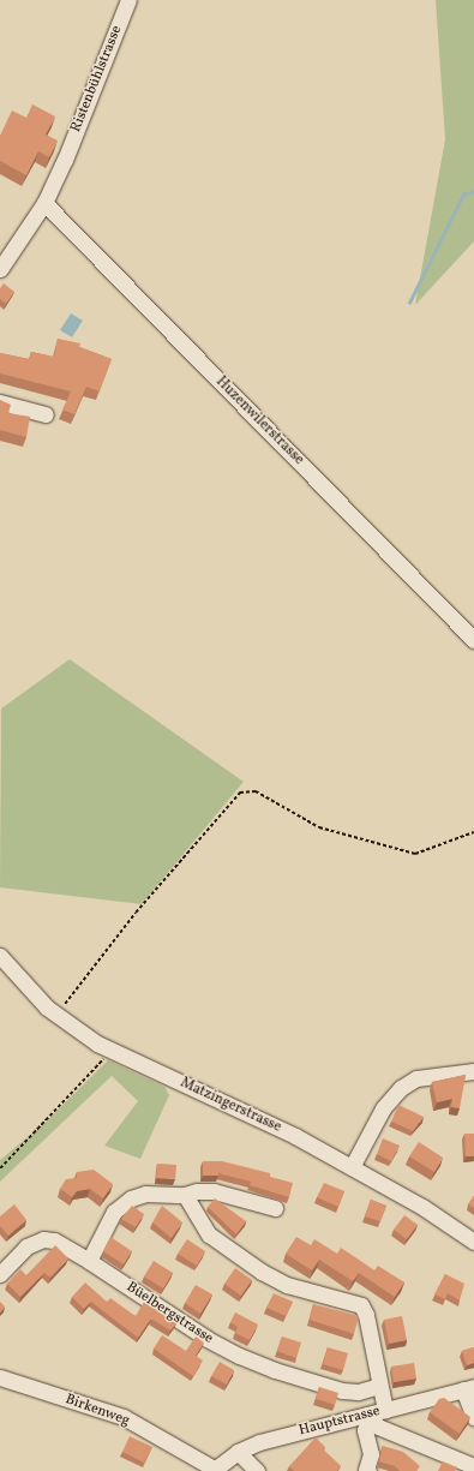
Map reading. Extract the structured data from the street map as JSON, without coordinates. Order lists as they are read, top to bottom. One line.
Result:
{"streets":{"street":["Ristenbühlstrasse","Huzenwilerstrasse","Matzingerstrasse","Büelbergstrasse","Birkenweg","Hauptstrasse"]},"crossings":[["Ristenbühlstrasse","Huzenwilerstrasse"],["Birkenweg","Hauptstrasse"]]}
